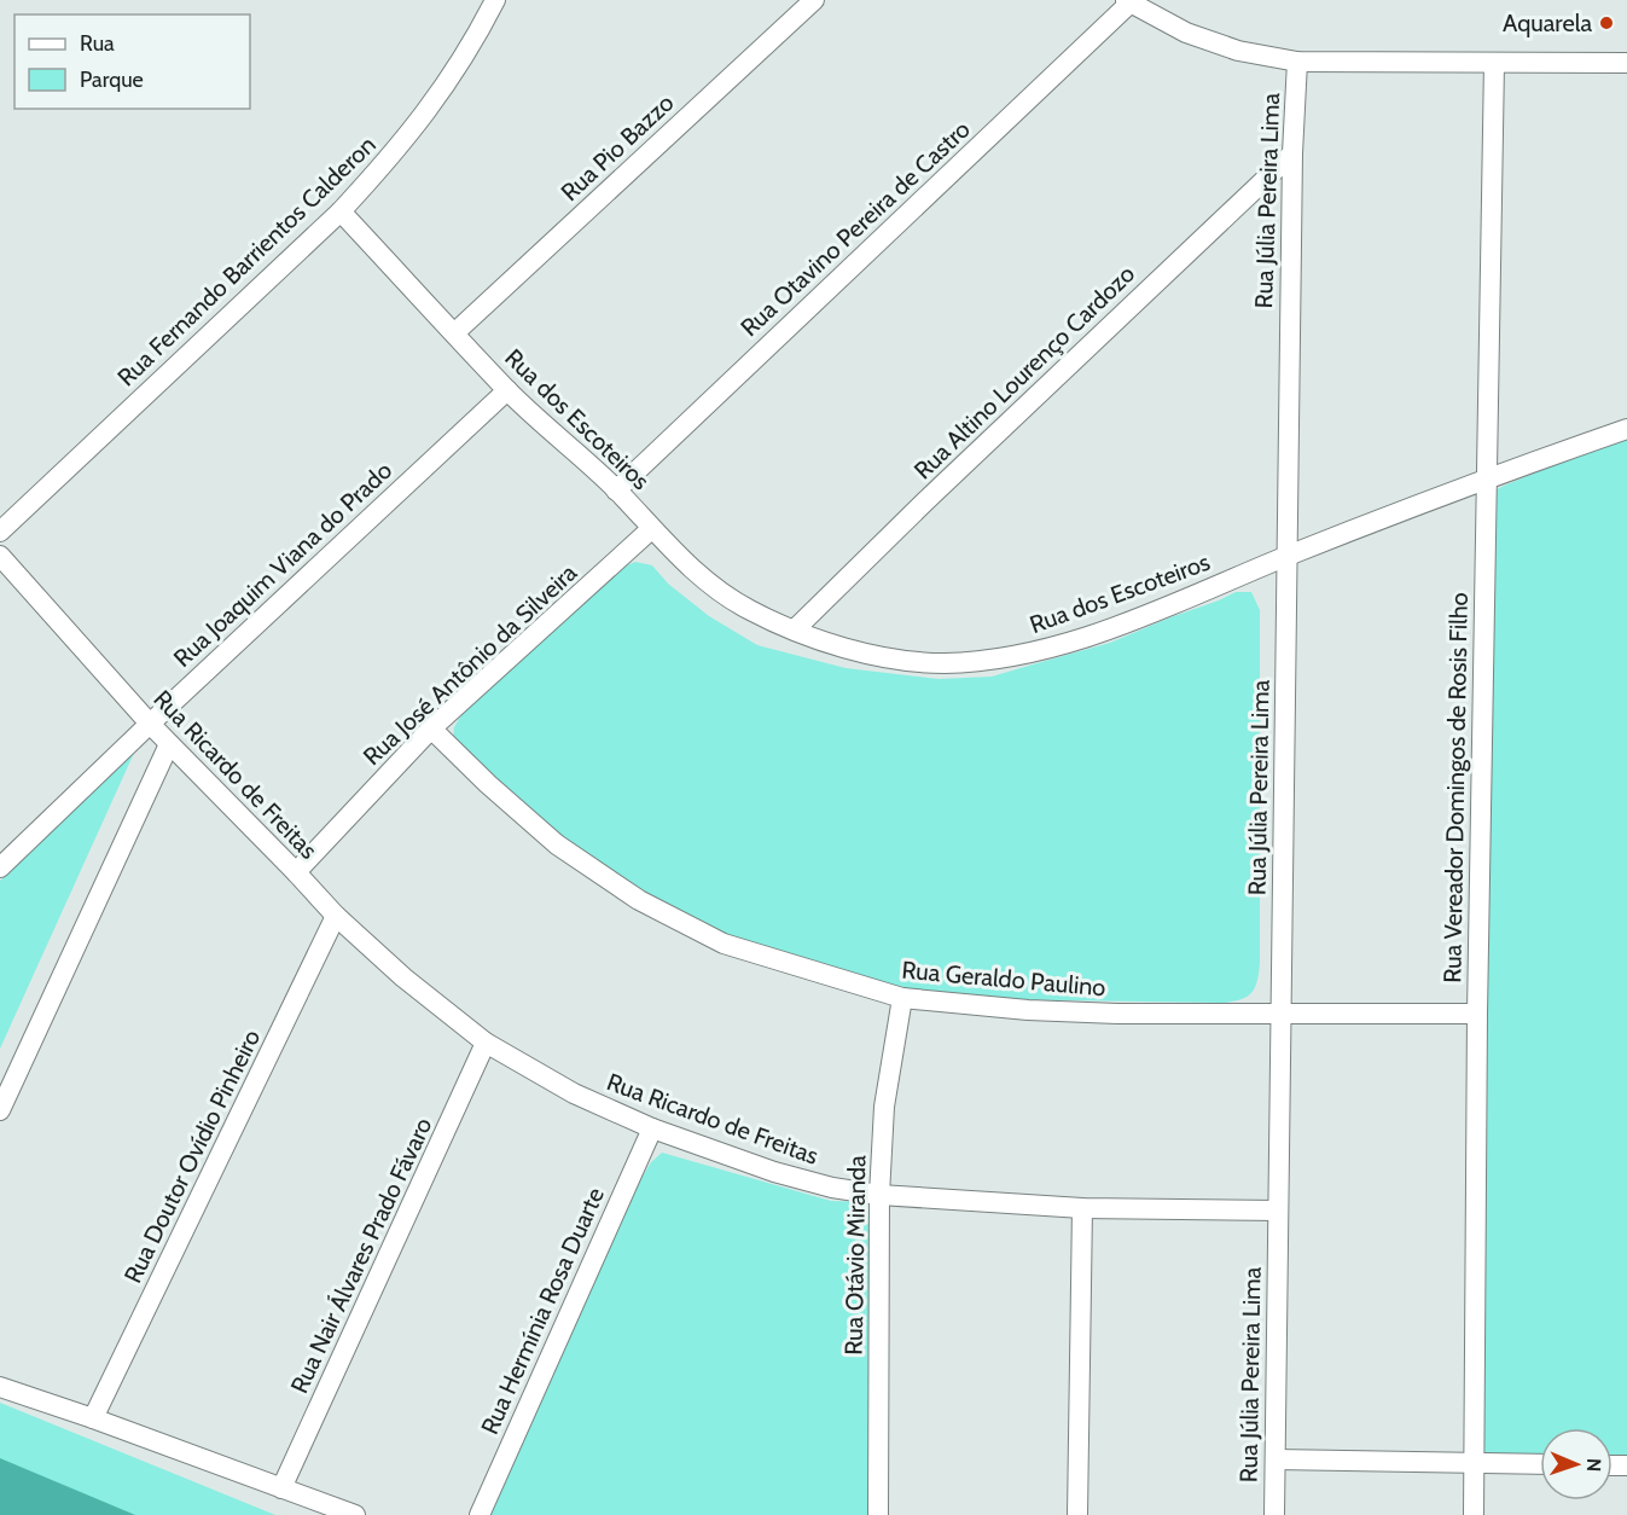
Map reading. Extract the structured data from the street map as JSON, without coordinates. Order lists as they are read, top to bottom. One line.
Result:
{"streets":{"street":["Rua Pio Bazzo","Rua Júlia Pereira Lima","Rua Otavino Pereira de Castro","Rua Fernando Barrientos Calderon","Rua Altino Lourenço Cardozo","Rua dos Escoteiros","Rua Joaquim Viana do Prado","Rua José Antônio da Silveira","Rua Ricardo de Freitas","Rua Vereador Domingos de Rosis Filho","Rua Geraldo Paulino","Rua Doutor Ovídio Pinheiro","Rua Nair Álvares Prado Fávaro","Rua Otávio Miranda","Rua Hermínia Rosa Duarte"]},"crossings":[["Rua Pio Bazzo","Rua dos Escoteiros"],["Rua Júlia Pereira Lima","Rua Altino Lourenço Cardozo"],["Rua Júlia Pereira Lima","Rua dos Escoteiros"],["Rua Júlia Pereira Lima","Rua Ricardo de Freitas"],["Rua Júlia Pereira Lima","Rua Geraldo Paulino"],["Rua Otavino Pereira de Castro","Rua dos Escoteiros"],["Rua Fernando Barrientos Calderon","Rua dos Escoteiros"],["Rua Altino Lourenço Cardozo","Rua dos Escoteiros"],["Rua dos Escoteiros","Rua Joaquim Viana do Prado"],["Rua dos Escoteiros","Rua José Antônio da Silveira"],["Rua dos Escoteiros","Rua Vereador Domingos de Rosis Filho"],["Rua Joaquim Viana do Prado","Rua Ricardo de Freitas"],["Rua José Antônio da Silveira","Rua Ricardo de Freitas"],["Rua José Antônio da Silveira","Rua Geraldo Paulino"],["Rua Ricardo de Freitas","Rua Doutor Ovídio Pinheiro"],["Rua Ricardo de Freitas","Rua Nair Álvares Prado Fávaro"],["Rua Ricardo de Freitas","Rua Otávio Miranda"],["Rua Ricardo de Freitas","Rua Hermínia Rosa Duarte"],["Rua Vereador Domingos de Rosis Filho","Rua Geraldo Paulino"],["Rua Geraldo Paulino","Rua Otávio Miranda"]],"places":["Aquarela"],"legend":["Rua","Parque"],"north":"right"}
